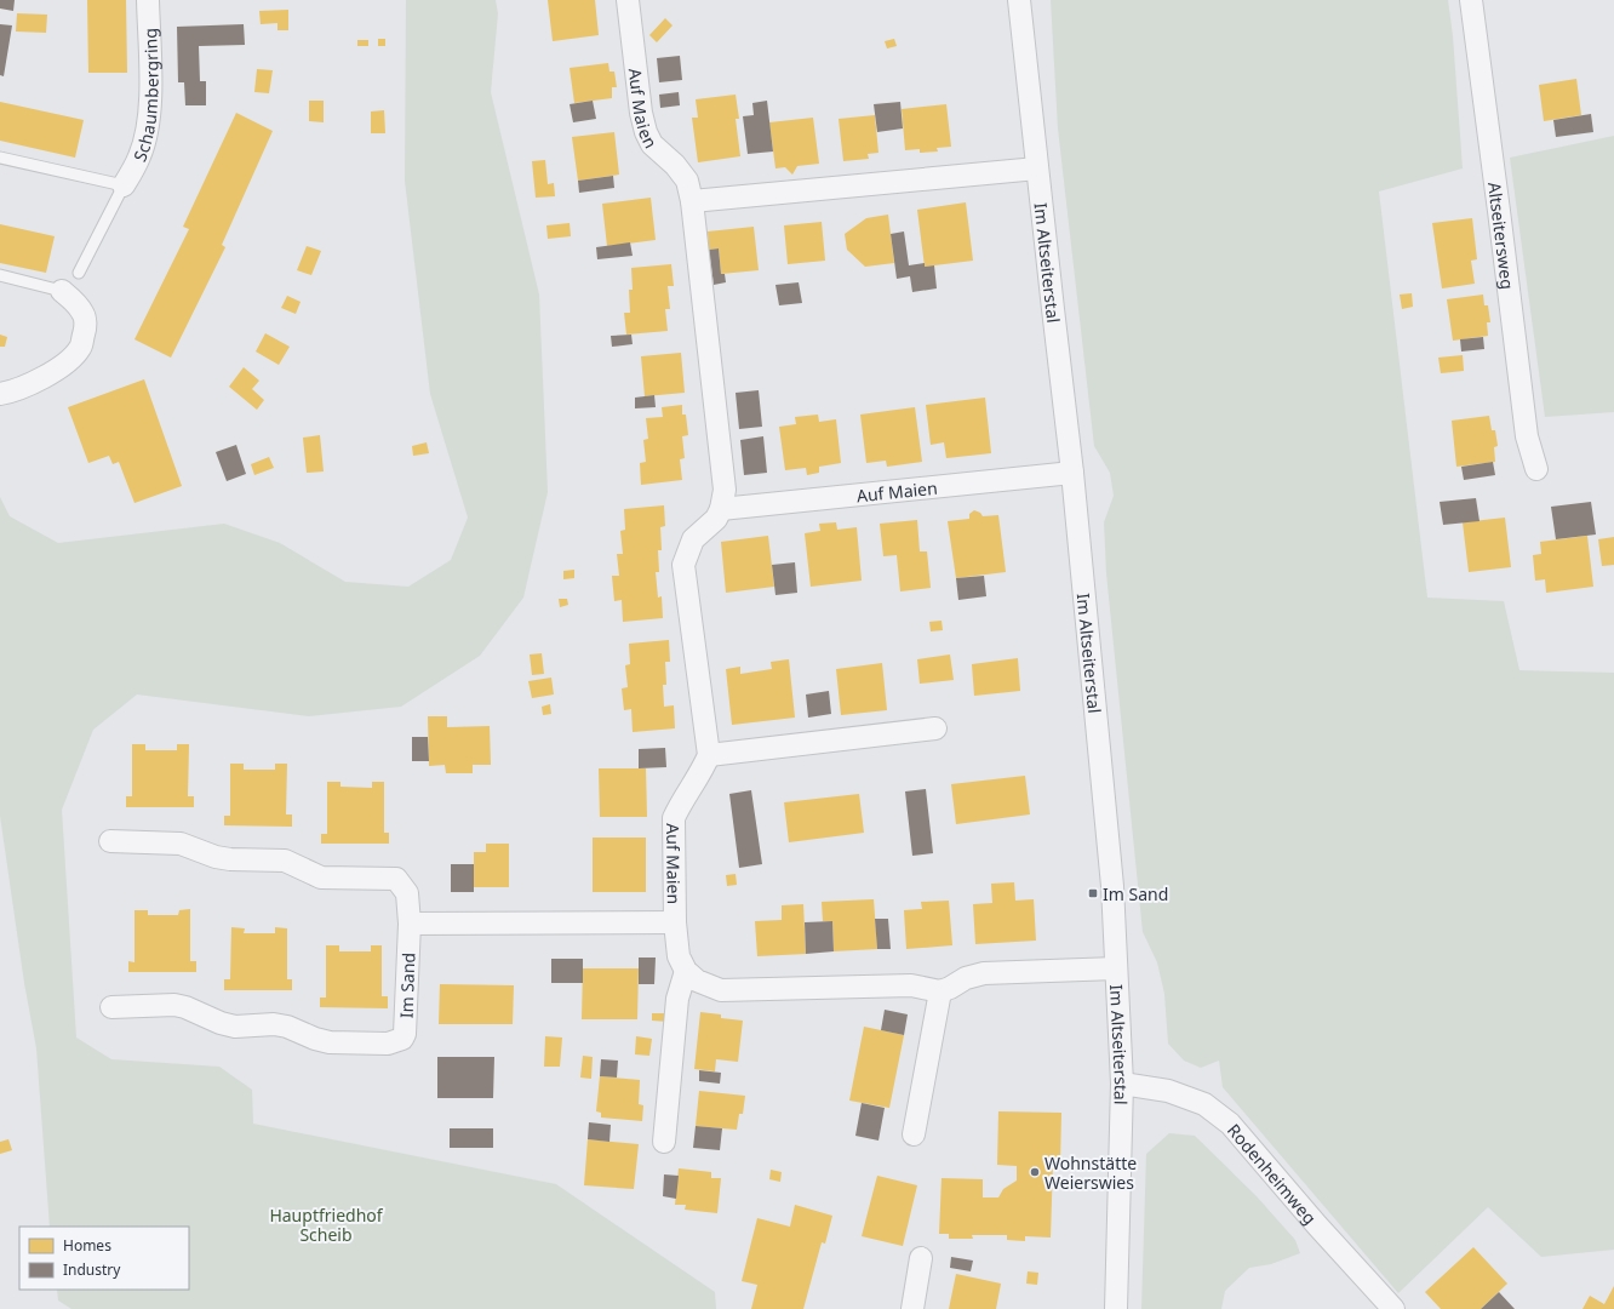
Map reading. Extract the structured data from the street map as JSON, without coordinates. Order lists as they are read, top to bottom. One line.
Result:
{"streets":{"street":["Schaumbergring","Auf Maien","Altseitersweg","Im Altseiterstal","Im Sand","Rodenheimweg"]},"crossings":[["Auf Maien","Im Altseiterstal"],["Im Altseiterstal","Rodenheimweg"]],"parks":["Hauptfriedhof Scheib"],"places":{"transit":["Im Sand"],"other":["Wohnstätte Weierswies"]},"legend":["Homes","Industry"]}
